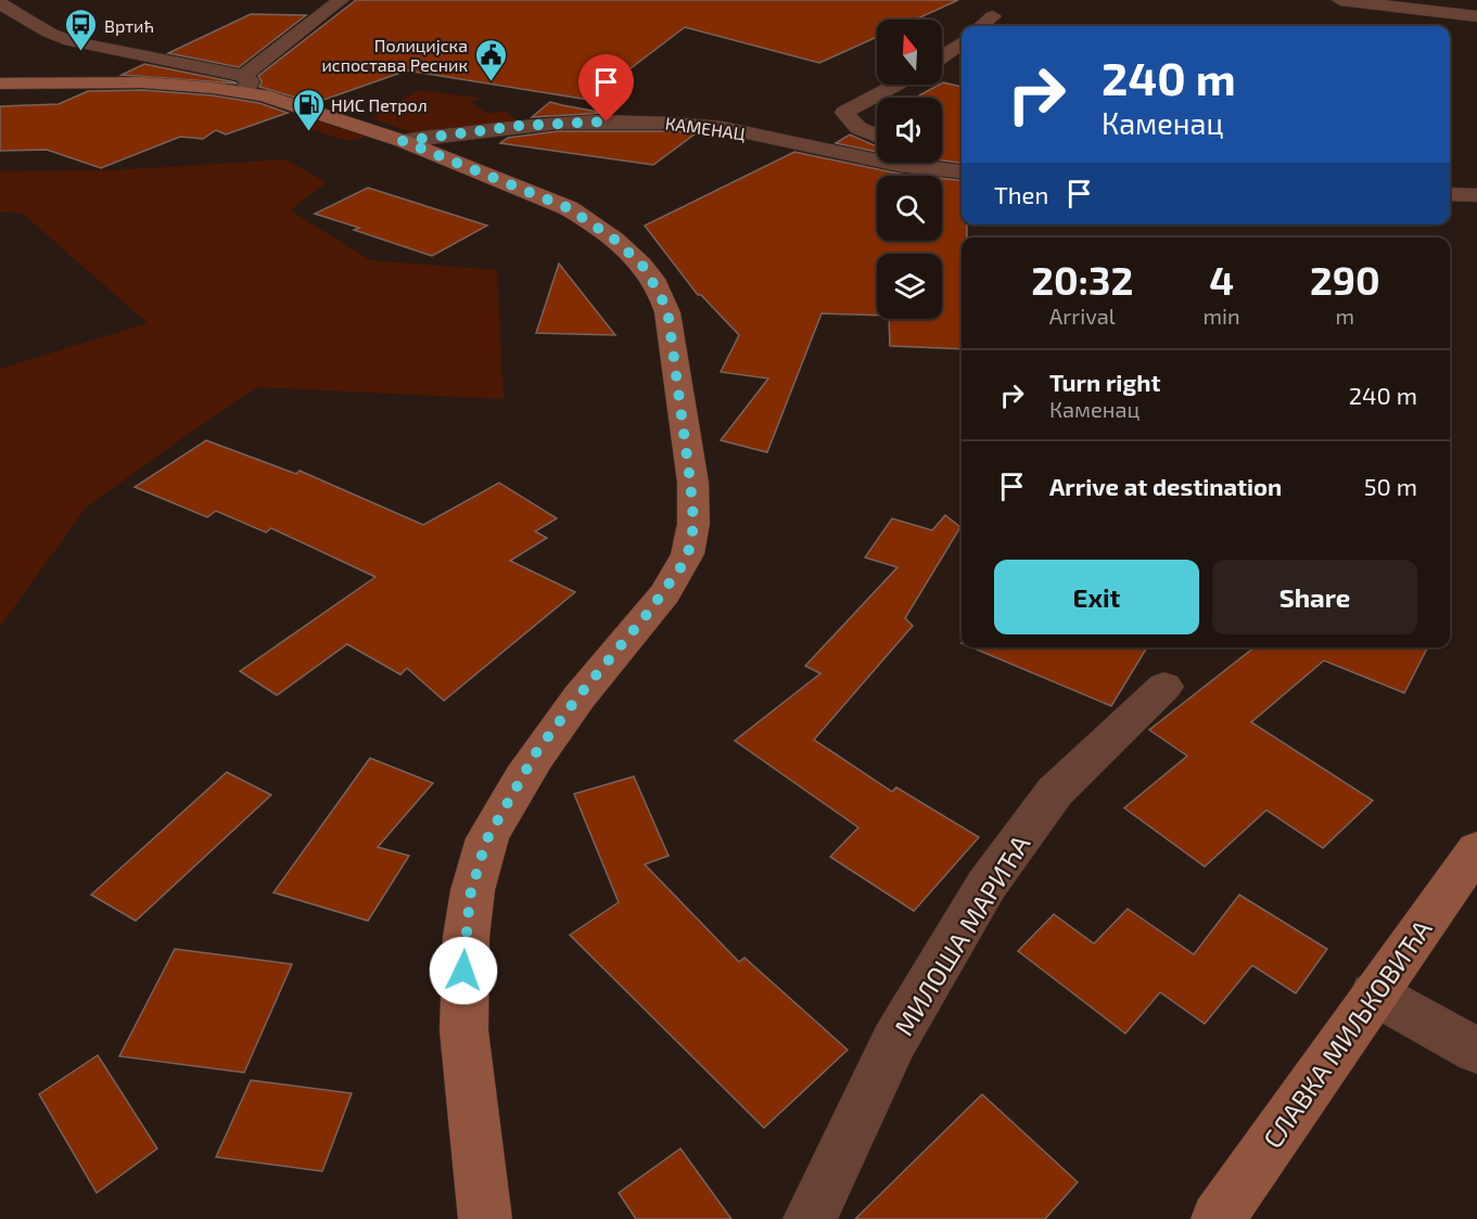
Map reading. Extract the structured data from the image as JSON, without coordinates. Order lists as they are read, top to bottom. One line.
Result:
{"streets":{"street":["КАМЕНАЦ","МИЛОША МАРИЋА","СЛАВКА МИЉКОВИЋА"]},"places":{"bus stop":["Вртић"],"public building":["Полицијска испостава Ресник"],"fuel station":["НИС Петрол"]},"north":"top","page":{"turn":["240 m","Каменац"],"then":"Then","eta":["20:32","Arrival","4","min","290","m"],"list":[{"name":"Turn right","note":"Каменац","value":"240 m"},{"name":"Arrive at destination","value":"50 m"}],"buttons":["Exit","Share"]}}
